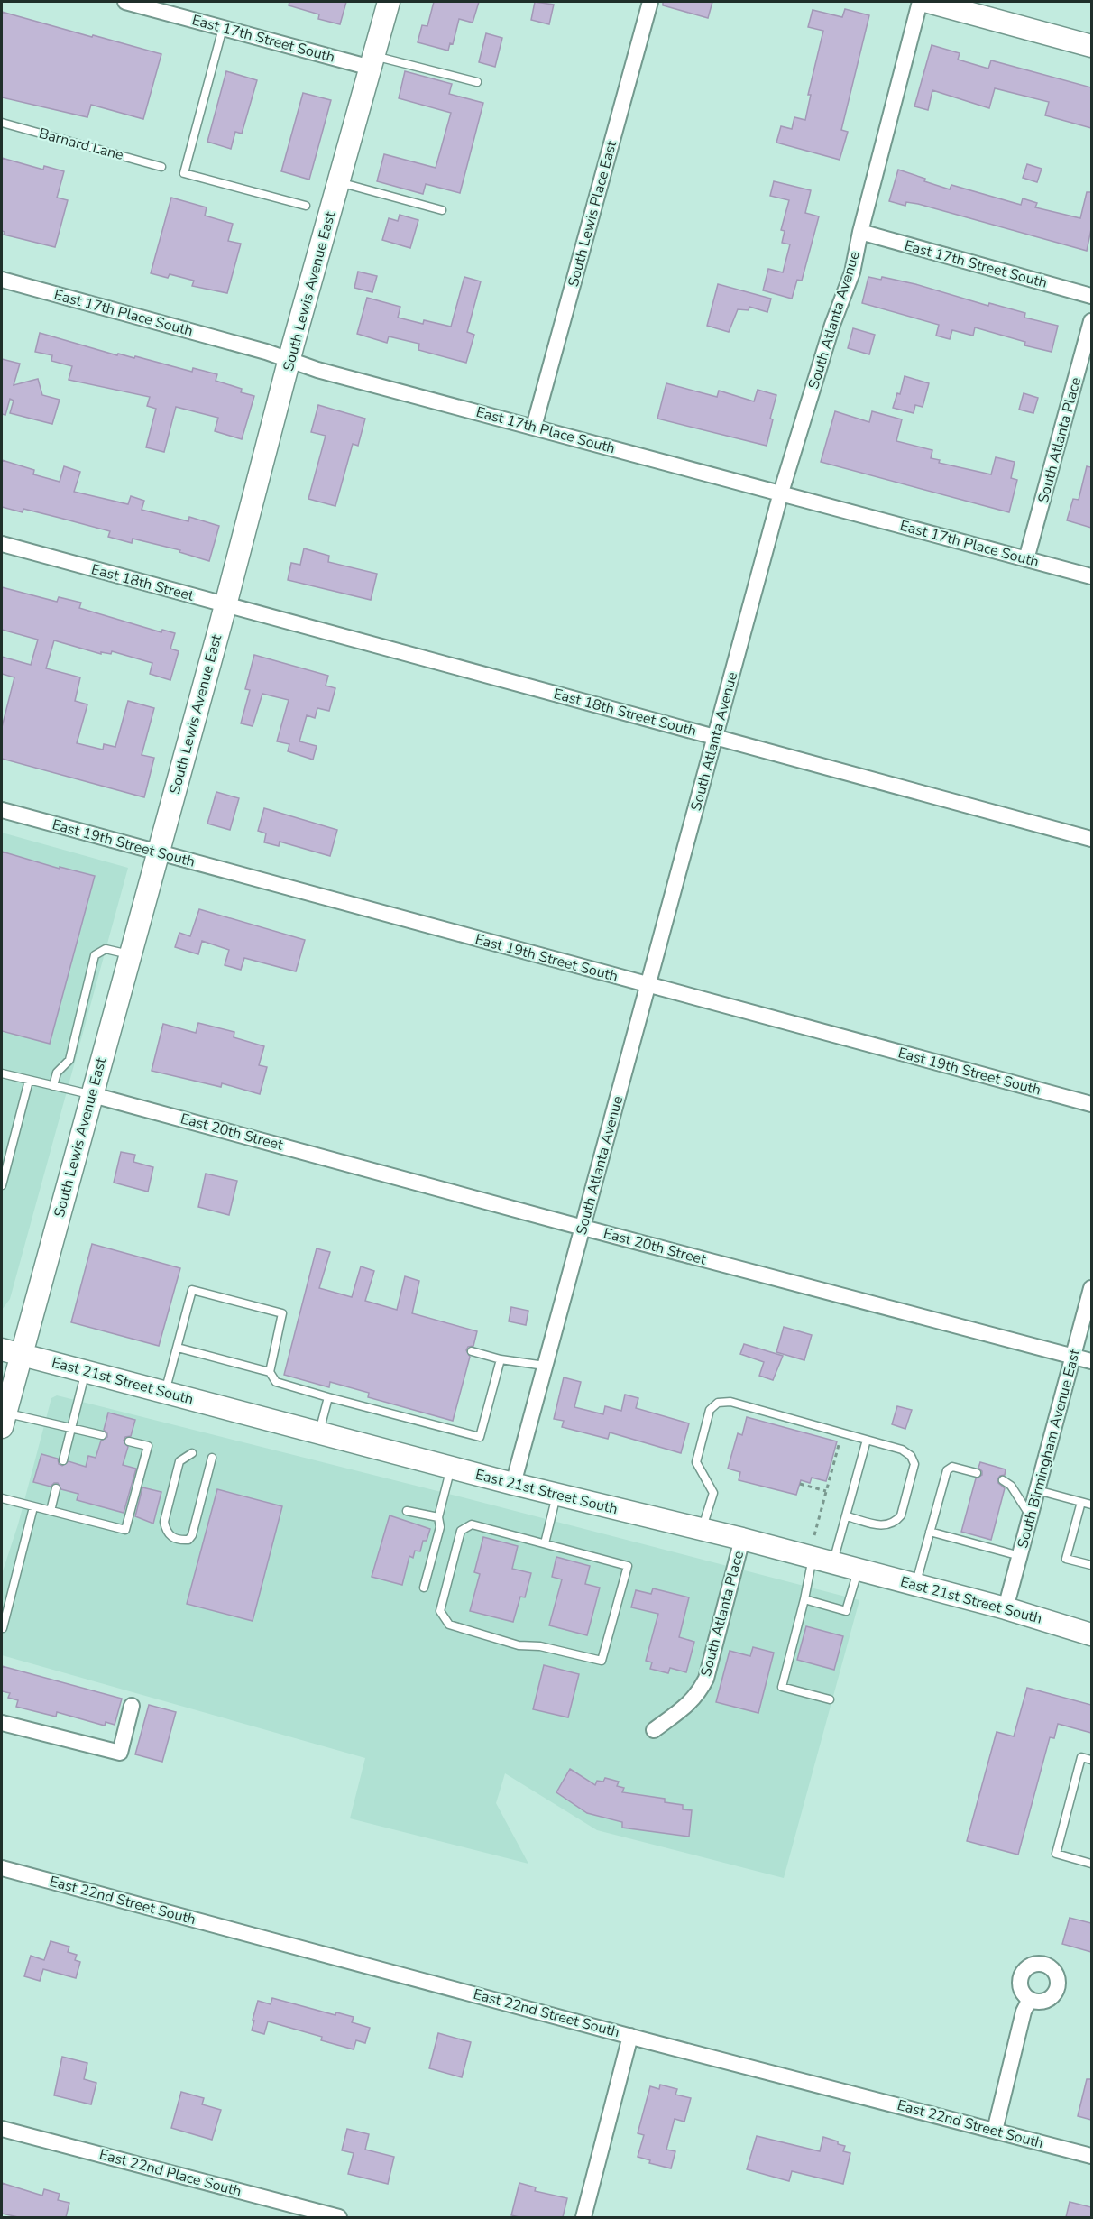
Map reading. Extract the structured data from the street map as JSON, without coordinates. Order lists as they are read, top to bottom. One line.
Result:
{"streets":{"main road":["South Lewis Avenue East","East 21st Street South"],"street":["East 17th Street South","South Lewis Place East","East 17th Place South","South Atlanta Avenue","South Atlanta Place","East 18th Street","East 18th Street South","East 19th Street South","East 20th Street","South Birmingham Avenue East","East 22nd Street South","East 22nd Place South"],"lane":["Barnard Lane"]},"crossings":[["East 17th Street South","South Lewis Avenue East"],["East 17th Street South","South Atlanta Avenue"],["South Lewis Place East","East 17th Place South"],["South Lewis Avenue East","East 17th Place South"],["South Lewis Avenue East","East 18th Street"],["South Lewis Avenue East","East 19th Street South"],["South Lewis Avenue East","East 20th Street"],["South Lewis Avenue East","East 21st Street South"],["East 17th Place South","South Atlanta Avenue"],["East 17th Place South","South Atlanta Place"],["South Atlanta Avenue","East 18th Street South"],["South Atlanta Avenue","East 19th Street South"],["South Atlanta Avenue","East 20th Street"],["South Atlanta Avenue","East 21st Street South"],["South Atlanta Place","East 21st Street South"],["East 18th Street","East 18th Street South"],["East 20th Street","South Birmingham Avenue East"],["East 21st Street South","South Birmingham Avenue East"]]}
